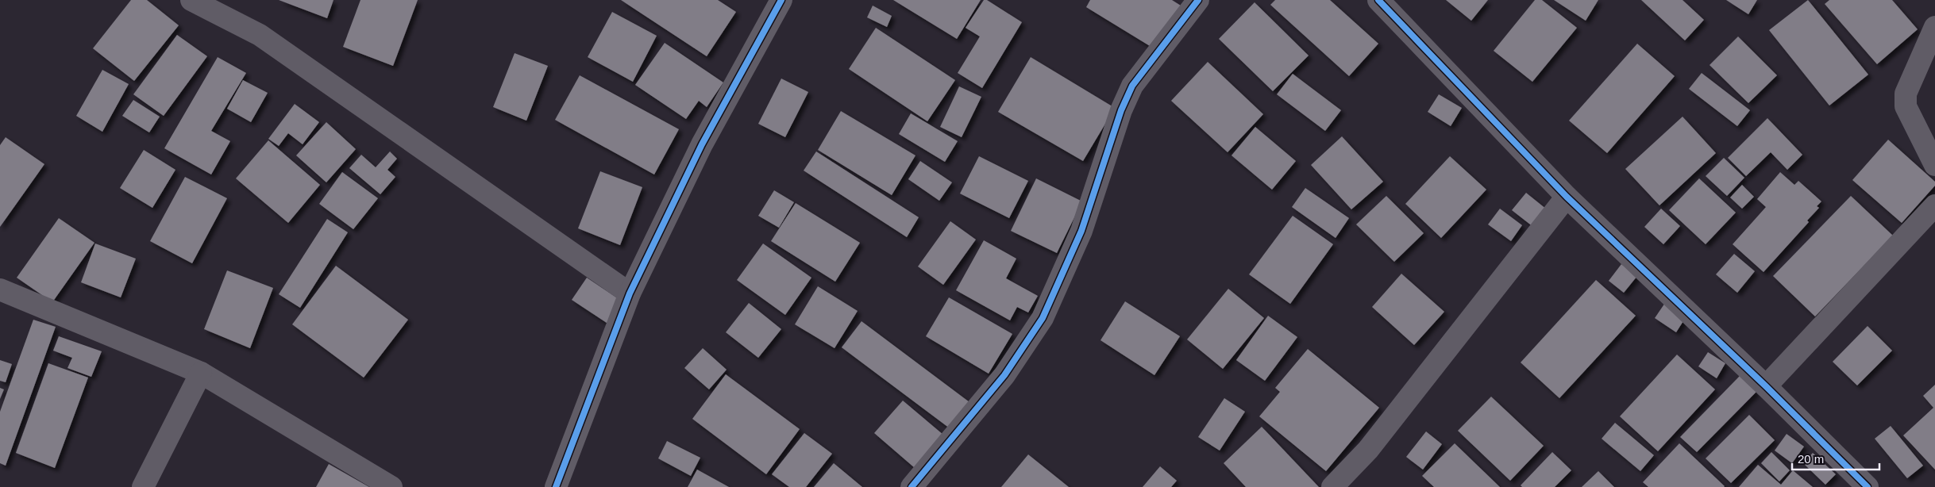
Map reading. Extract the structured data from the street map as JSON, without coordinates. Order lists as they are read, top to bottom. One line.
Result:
{"scale_bar":"20 m"}
